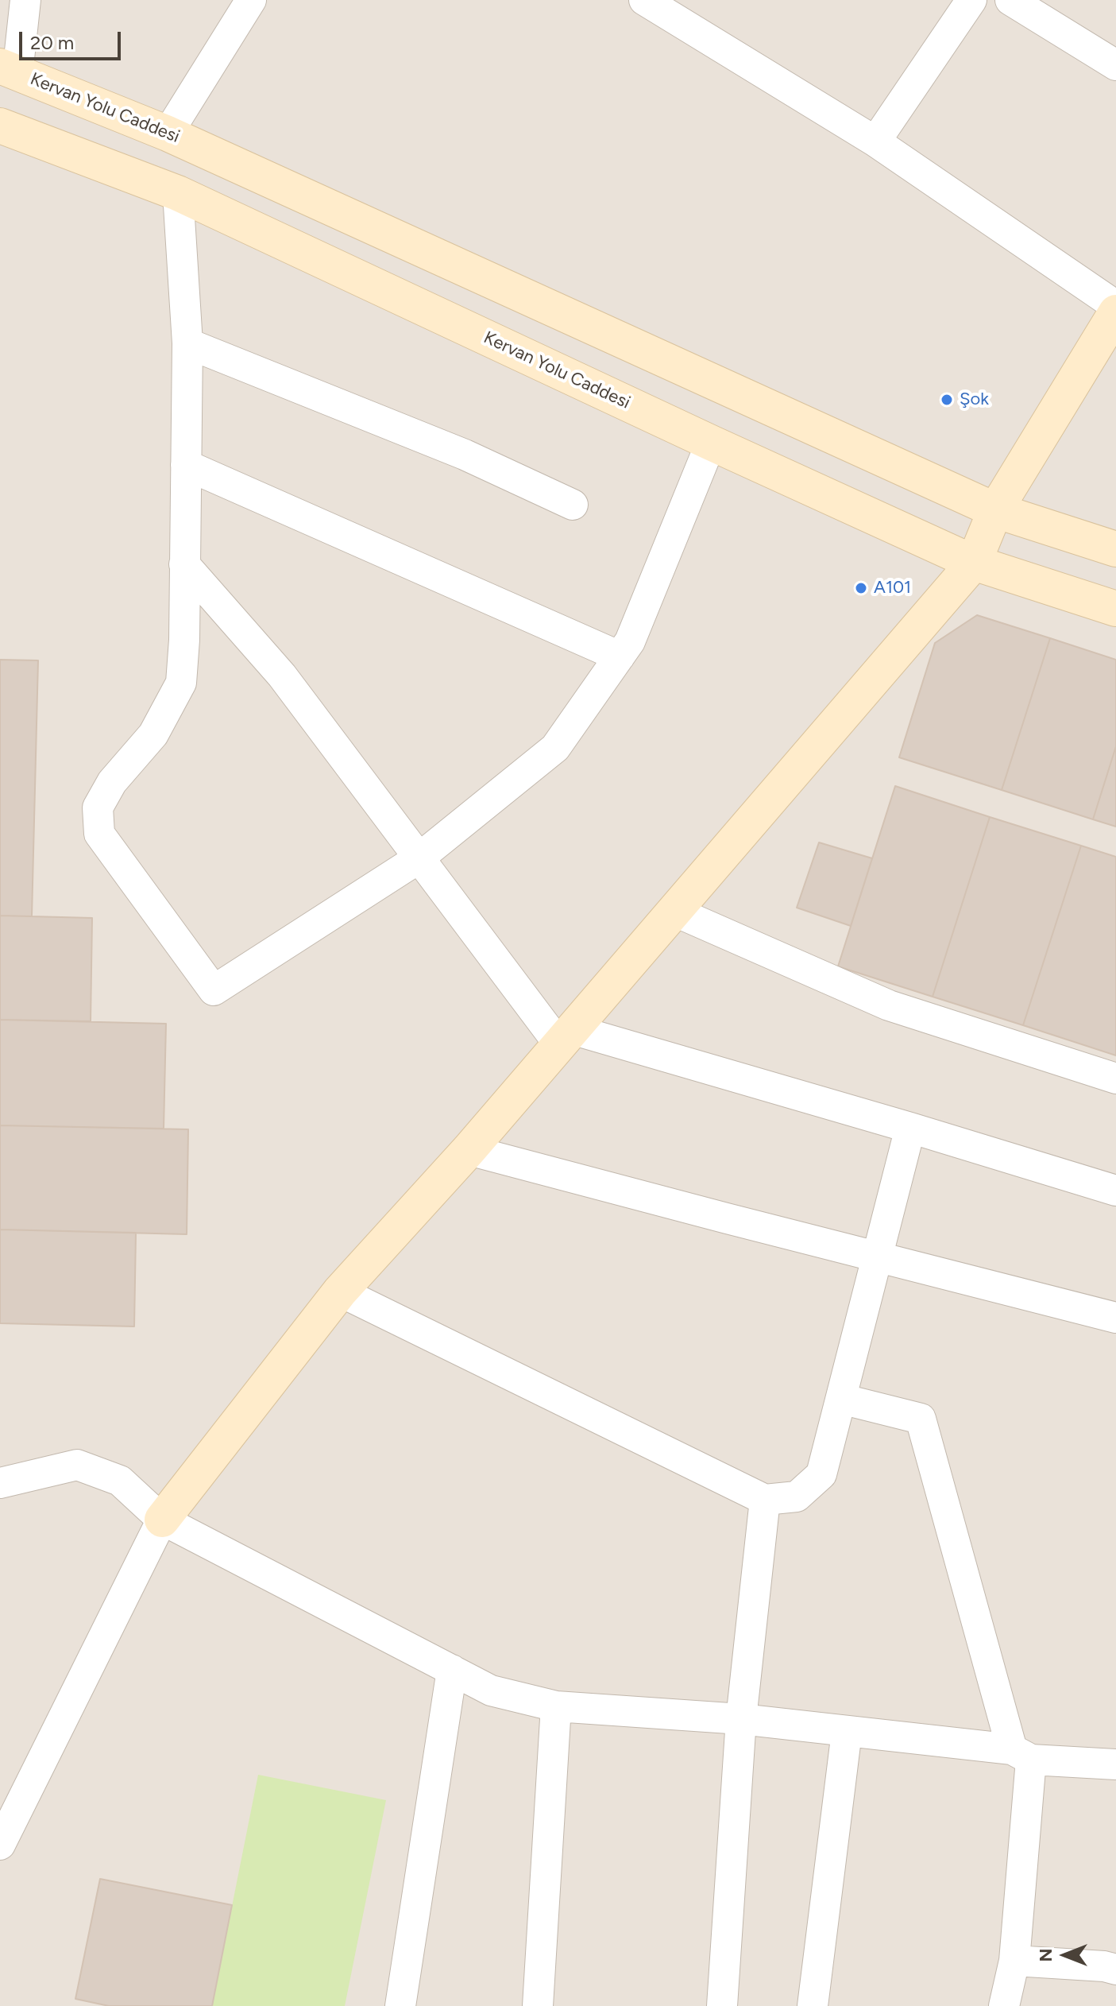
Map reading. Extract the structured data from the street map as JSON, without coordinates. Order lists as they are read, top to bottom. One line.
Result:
{"streets":{"main road":["Kervan Yolu Caddesi"]},"places":["Şok","A101"],"scale_bar":"20 m","north":"left"}
